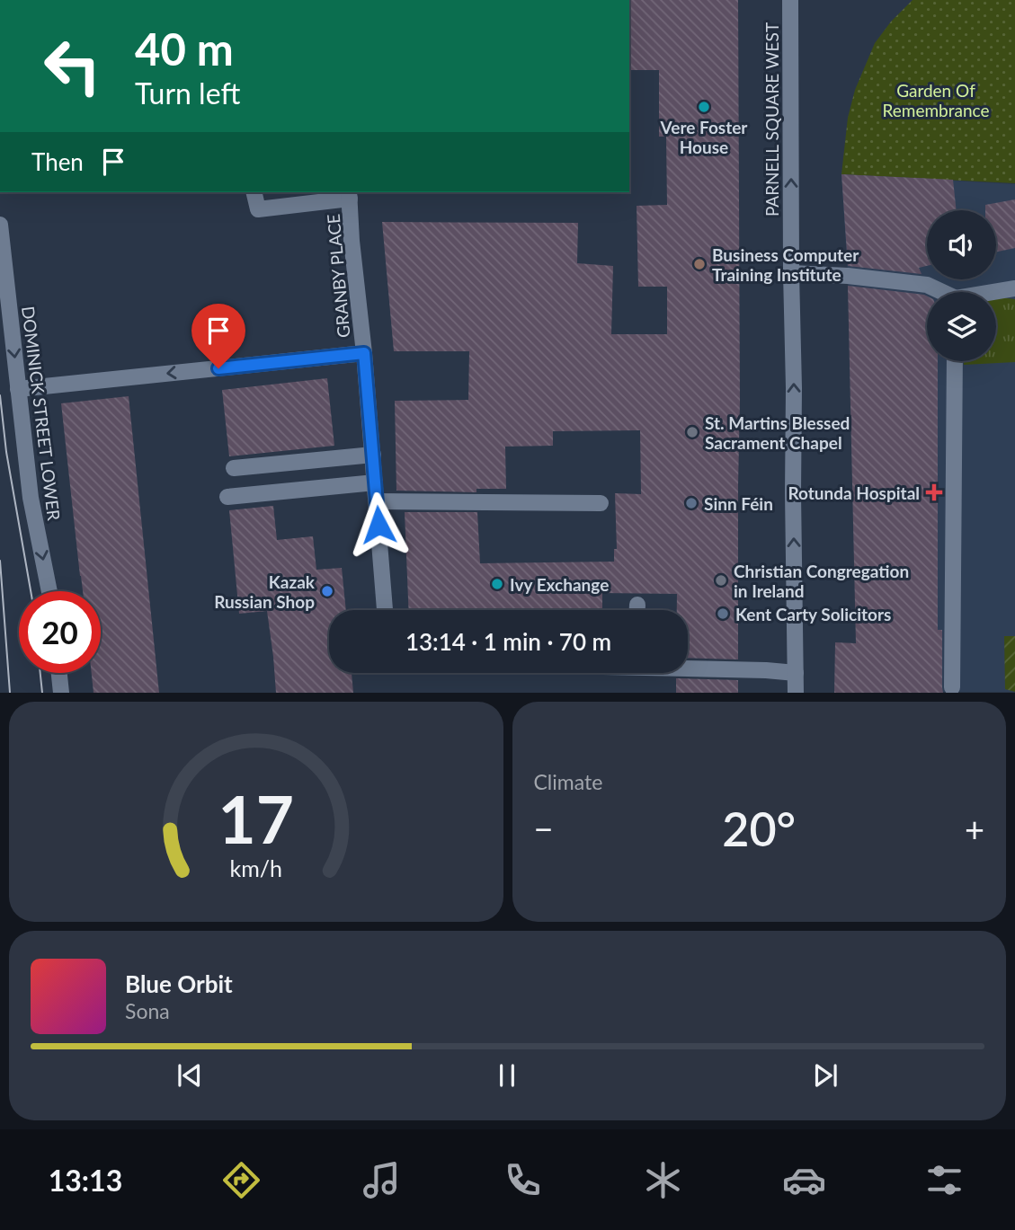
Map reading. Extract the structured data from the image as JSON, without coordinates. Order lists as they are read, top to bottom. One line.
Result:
{"streets":{"main road":["PARNELL SQUARE WEST","GRANBY PLACE","DOMINICK STREET LOWER"]},"one_way":["PARNELL SQUARE WEST","DOMINICK STREET LOWER"],"parks":["Garden Of Remembrance"],"places":{"other":["Vere Foster House","Business Computer Training Institute","St. Martins Blessed Sacrament Chapel","Sinn Féin","Christian Congregation in Ireland","Ivy Exchange","Kazak Russian Shop","Kent Carty Solicitors"],"health":["Rotunda Hospital"]},"page":{"turn":["40 m","Turn left"],"then":"Then","limit":"20","trip":"13:14 · 1 min · 70 m","tile":"Climate","heat":["−","20°","+"],"song":["Blue Orbit","Sona"],"tabs":"13:13","gauge":["17","km/h"]}}
